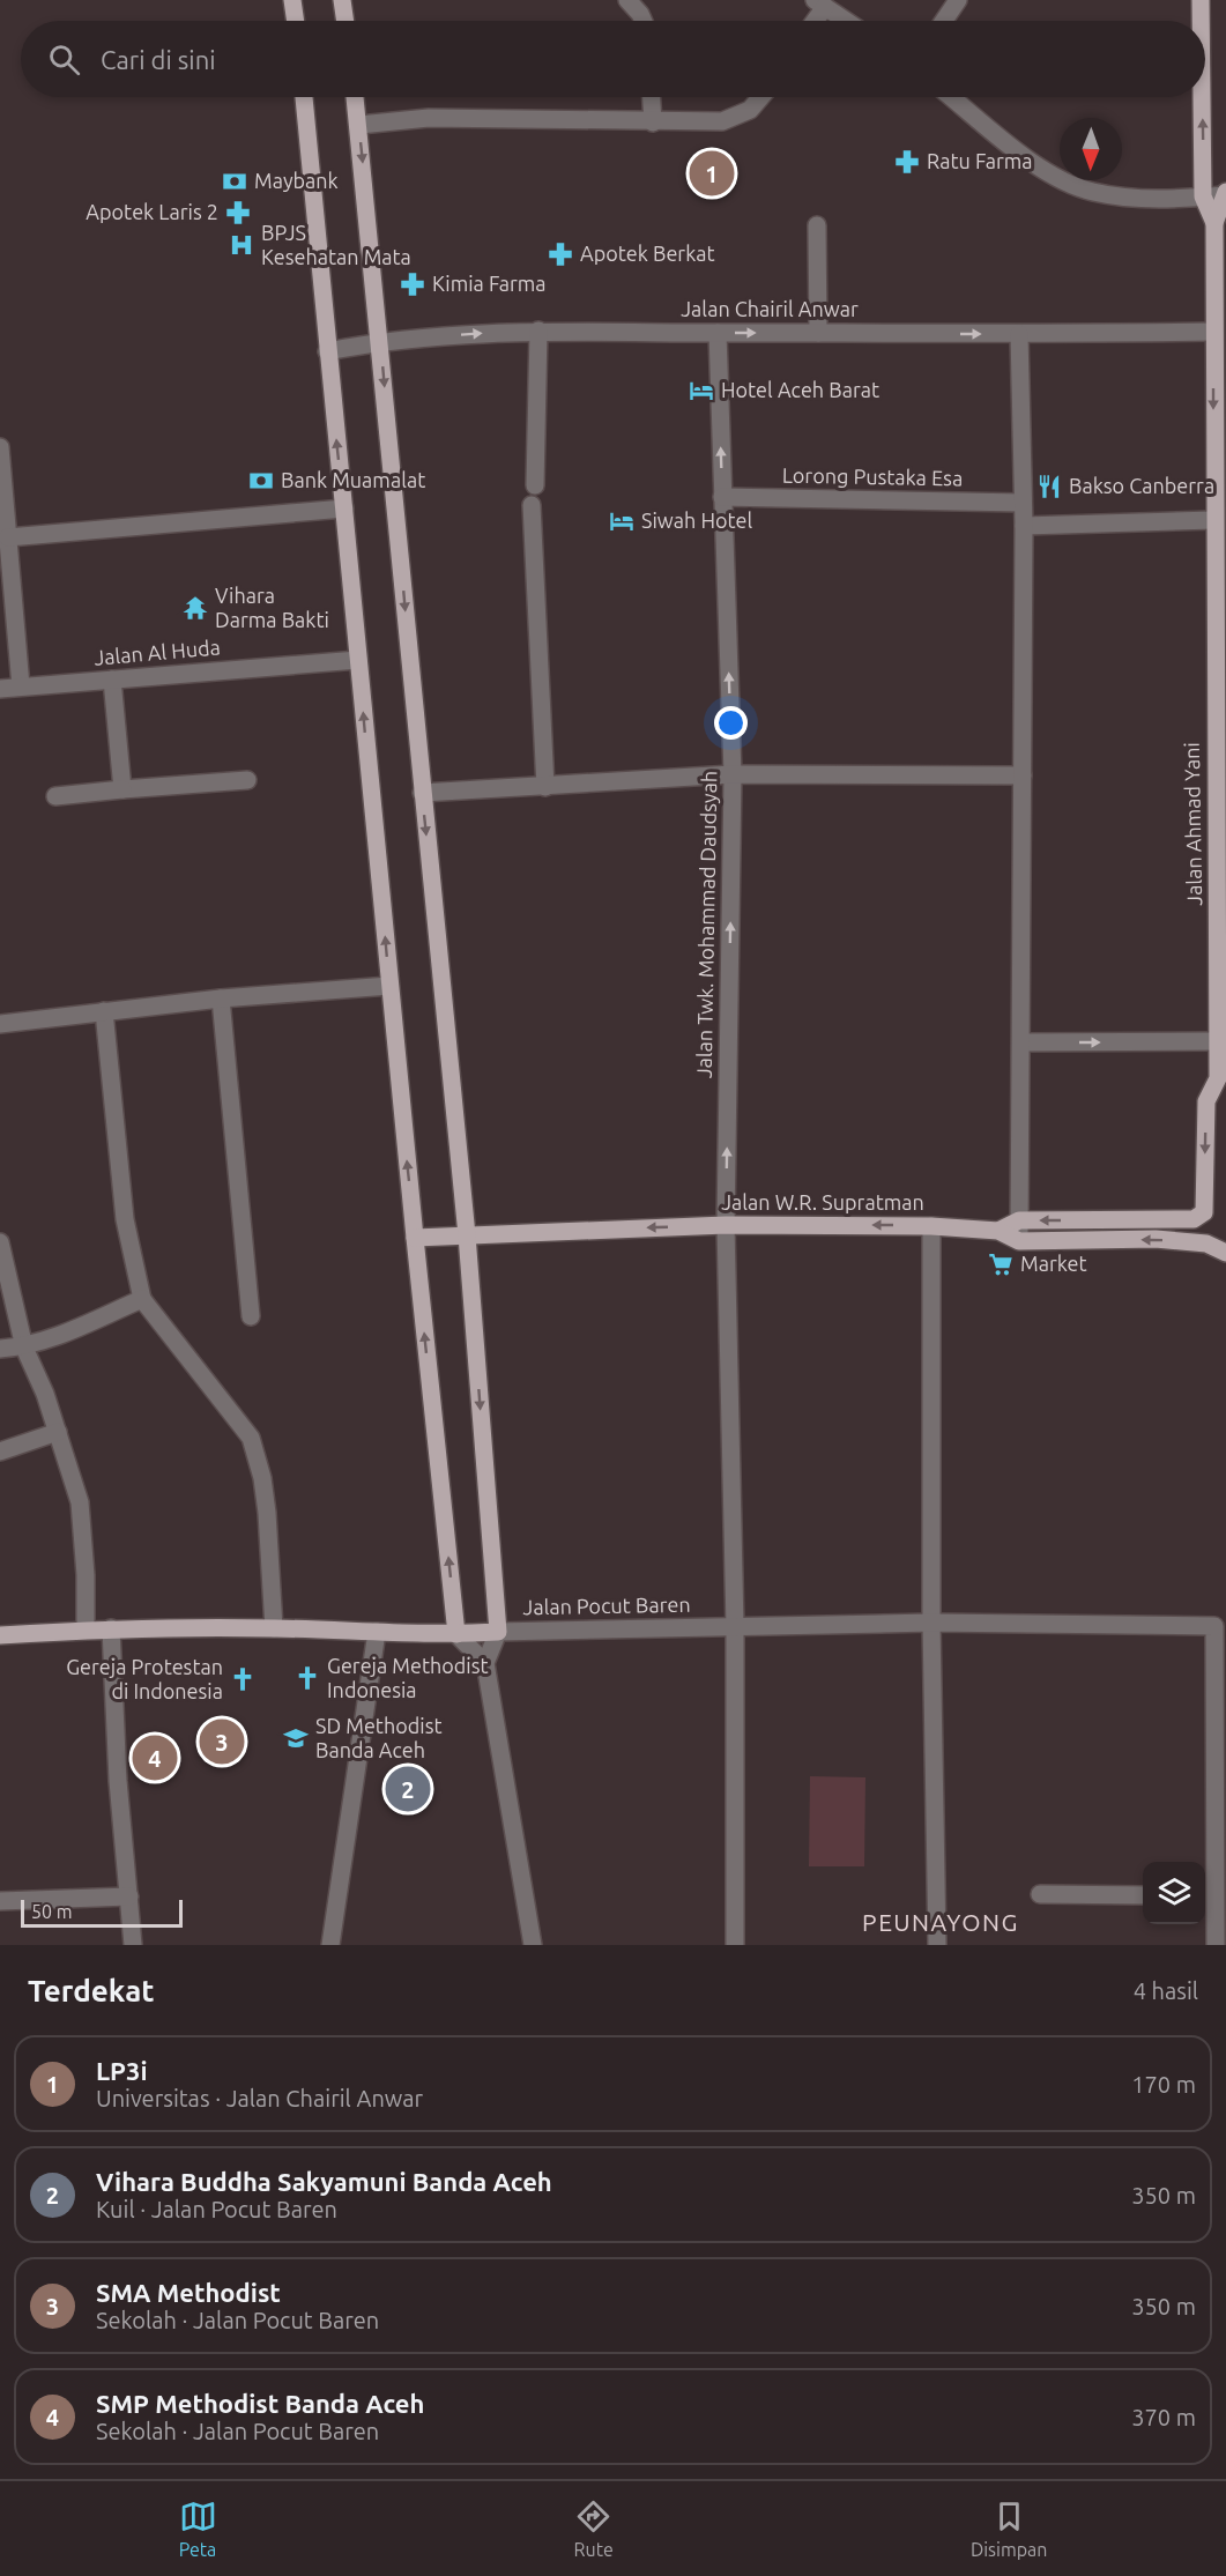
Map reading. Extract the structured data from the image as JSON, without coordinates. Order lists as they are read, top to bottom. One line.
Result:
{"streets":{"main road":["Jalan Ahmad Yani","Jalan W.R. Supratman","Jalan Pocut Baren"],"street":["Jalan Chairil Anwar","Lorong Pustaka Esa","Jalan Al Huda","Jalan Twk. Mohammad Daudsyah"]},"crossings":[["Jalan Chairil Anwar","Jalan Ahmad Yani"],["Jalan Chairil Anwar","Jalan Twk. Mohammad Daudsyah"],["Lorong Pustaka Esa","Jalan Twk. Mohammad Daudsyah"],["Jalan Ahmad Yani","Jalan W.R. Supratman"],["Jalan Twk. Mohammad Daudsyah","Jalan W.R. Supratman"],["Jalan Twk. Mohammad Daudsyah","Jalan Pocut Baren"]],"one_way":["Jalan Chairil Anwar","Jalan Twk. Mohammad Daudsyah","Jalan W.R. Supratman"],"districts":["PEUNAYONG"],"places":{"pharmacy":["Ratu Farma","Apotek Laris 2","Apotek Berkat","Kimia Farma"],"bank":["Maybank","Bank Muamalat"],"hospital":["BPJS Kesehatan Mata"],"hotel":["Hotel Aceh Barat","Siwah Hotel"],"restaurant":["Bakso Canberra"],"temple":["Vihara Darma Bakti"],"supermarket":["Market"],"church":["Gereja Methodist Indonesia","Gereja Protestan di Indonesia"],"school or university":["SD Methodist Banda Aceh"]},"scale_bar":"50 m","north":"bottom","page":{"search":"Cari di sini","pins":["1","3","4","2"],"scale":"50 m","heading":["Terdekat","4 hasil"],"list":[{"mark":"1","name":"LP3i","note":"Universitas · Jalan Chairil Anwar","value":"170 m"},{"mark":"2","name":"Vihara Buddha Sakyamuni Banda Aceh","note":"Kuil · Jalan Pocut Baren","value":"350 m"},{"mark":"3","name":"SMA Methodist","note":"Sekolah · Jalan Pocut Baren","value":"350 m"},{"mark":"4","name":"SMP Methodist Banda Aceh","note":"Sekolah · Jalan Pocut Baren","value":"370 m"}],"nav":["Peta","Rute","Disimpan"]}}
